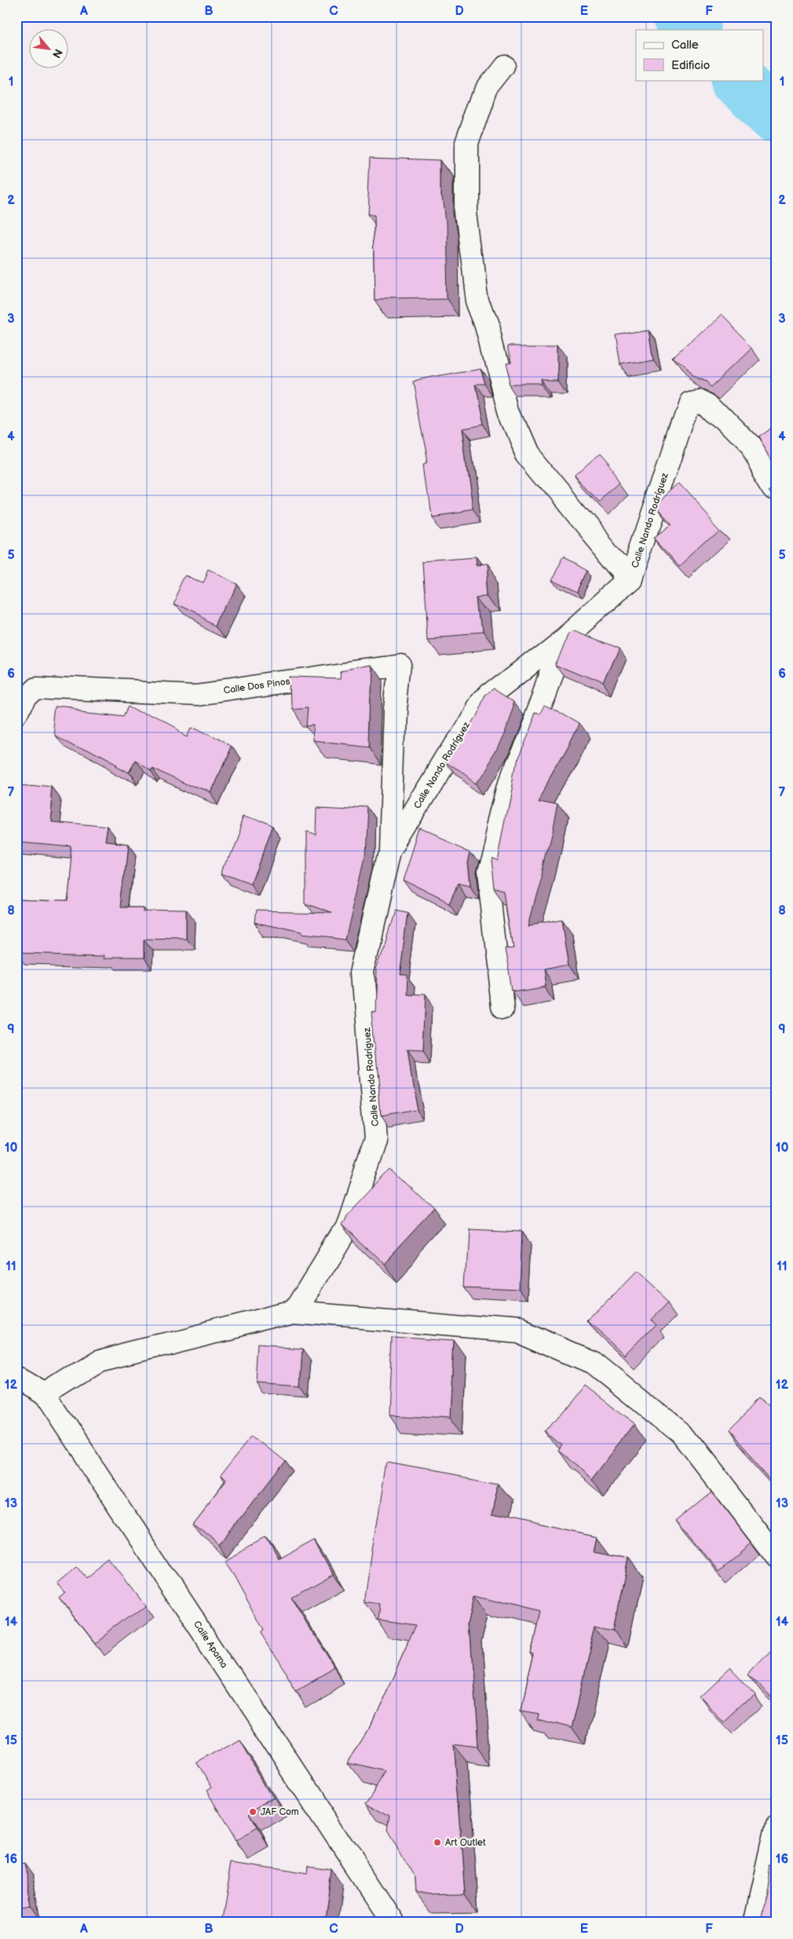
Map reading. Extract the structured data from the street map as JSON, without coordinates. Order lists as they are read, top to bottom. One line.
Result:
{"streets":{"street":["Calle Nando Rodríguez","Calle Dos Pinos","Calle Apama"]},"crossings":[["Calle Nando Rodríguez","Calle Dos Pinos"]],"places":["JAF Com","Art Outlet"],"legend":["Calle","Edificio"],"north":"bottom right","grid":{"columns":["A","B","C","D","E","F"],"rows":["1","2","3","4","5","6","7","8","9","10","11","12","13","14","15","16"]}}
